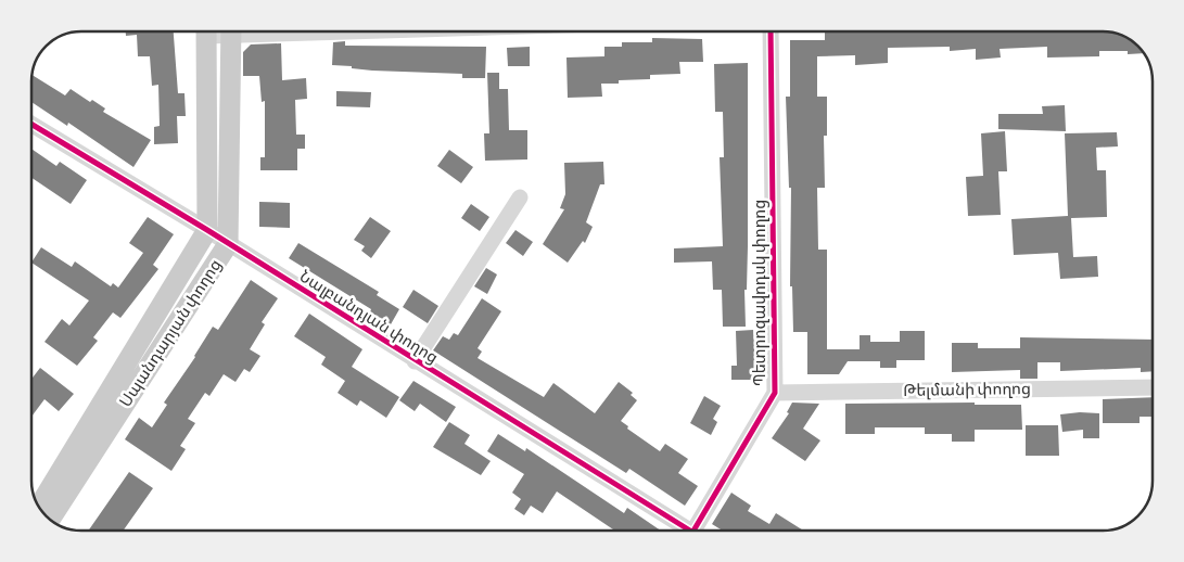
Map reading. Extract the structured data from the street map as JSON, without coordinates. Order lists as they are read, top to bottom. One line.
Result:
{"streets":{"main road":["Սպանդարյան փողոց"],"street":["Պետրոզավոդսկ փողոց","Նալբանդյան փողոց","Թելմանի փողոց"]},"crossings":[["Պետրոզավոդսկ փողոց","Թելմանի փողոց"],["Նալբանդյան փողոց","Սպանդարյան փողոց"]]}
